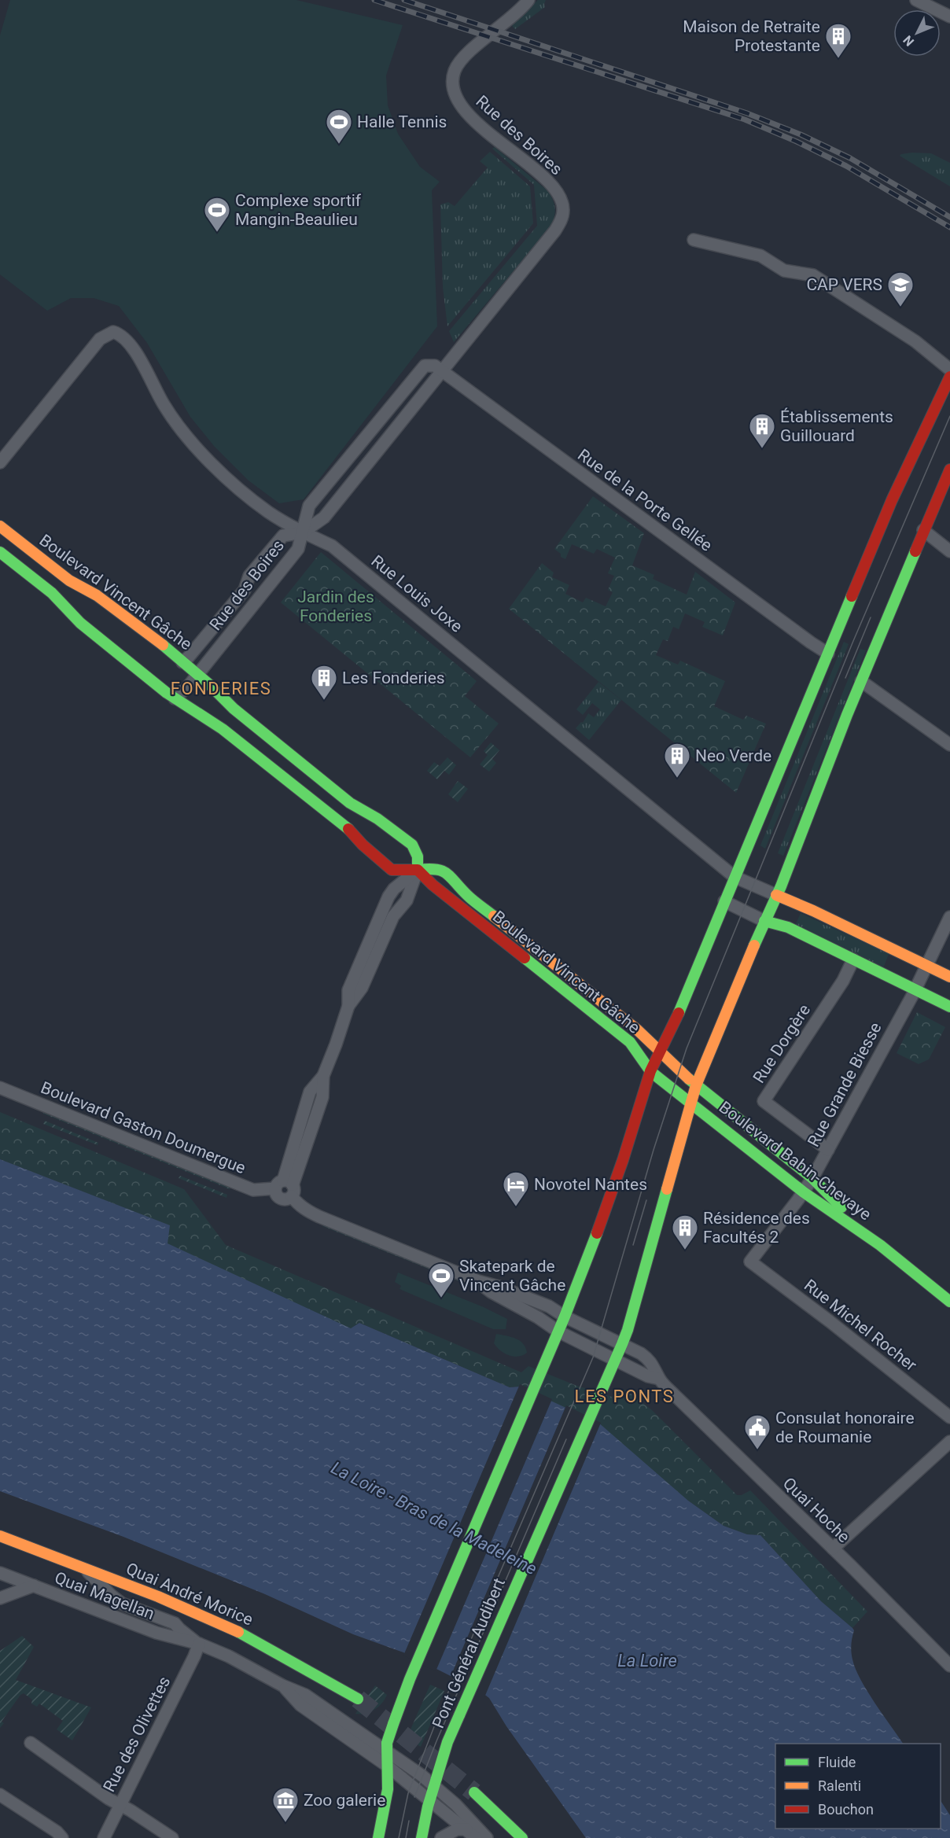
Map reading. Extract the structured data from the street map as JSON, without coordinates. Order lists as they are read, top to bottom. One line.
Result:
{"streets":{"main road":["Boulevard Vincent Gâche","Boulevard Babin-Chevaye","Quai André Morice","Pont Général Audibert"],"street":["Rue des Boires","Rue de la Porte Gellée","Rue Louis Joxe","Rue Dorgère","Rue Grande Biesse","Boulevard Gaston Doumergue","Rue Michel Rocher","Quai Hoche","Quai Magellan","Rue des Olivettes"]},"crossings":[["Rue des Boires","Rue de la Porte Gellée"],["Rue des Boires","Boulevard Vincent Gâche"],["Rue des Boires","Rue Louis Joxe"],["Boulevard Vincent Gâche","Boulevard Babin-Chevaye"],["Boulevard Vincent Gâche","Pont Général Audibert"],["Rue Louis Joxe","Pont Général Audibert"],["Rue Dorgère","Rue Grande Biesse"],["Rue Grande Biesse","Boulevard Babin-Chevaye"],["Rue Grande Biesse","Rue Michel Rocher"],["Boulevard Babin-Chevaye","Pont Général Audibert"],["Quai André Morice","Quai Magellan"],["Quai Magellan","Rue des Olivettes"]],"districts":["FONDERIES","LES PONTS"],"water":["La Loire - Bras de la Madeleine","La Loire"],"parks":["Jardin des Fonderies"],"places":{"building":["Maison de Retraite Protestante","Établissements Guillouard","Les Fonderies","Neo Verde","Résidence des Facultés 2"],"sports":["Halle Tennis","Complexe sportif Mangin-Beaulieu","Skatepark de Vincent Gâche"],"school or university":["CAP VERS"],"hotel":["Novotel Nantes"],"public building":["Consulat honoraire de Roumanie"],"museum":["Zoo galerie"]},"legend":["Fluide","Ralenti","Bouchon"],"north":"bottom left"}
